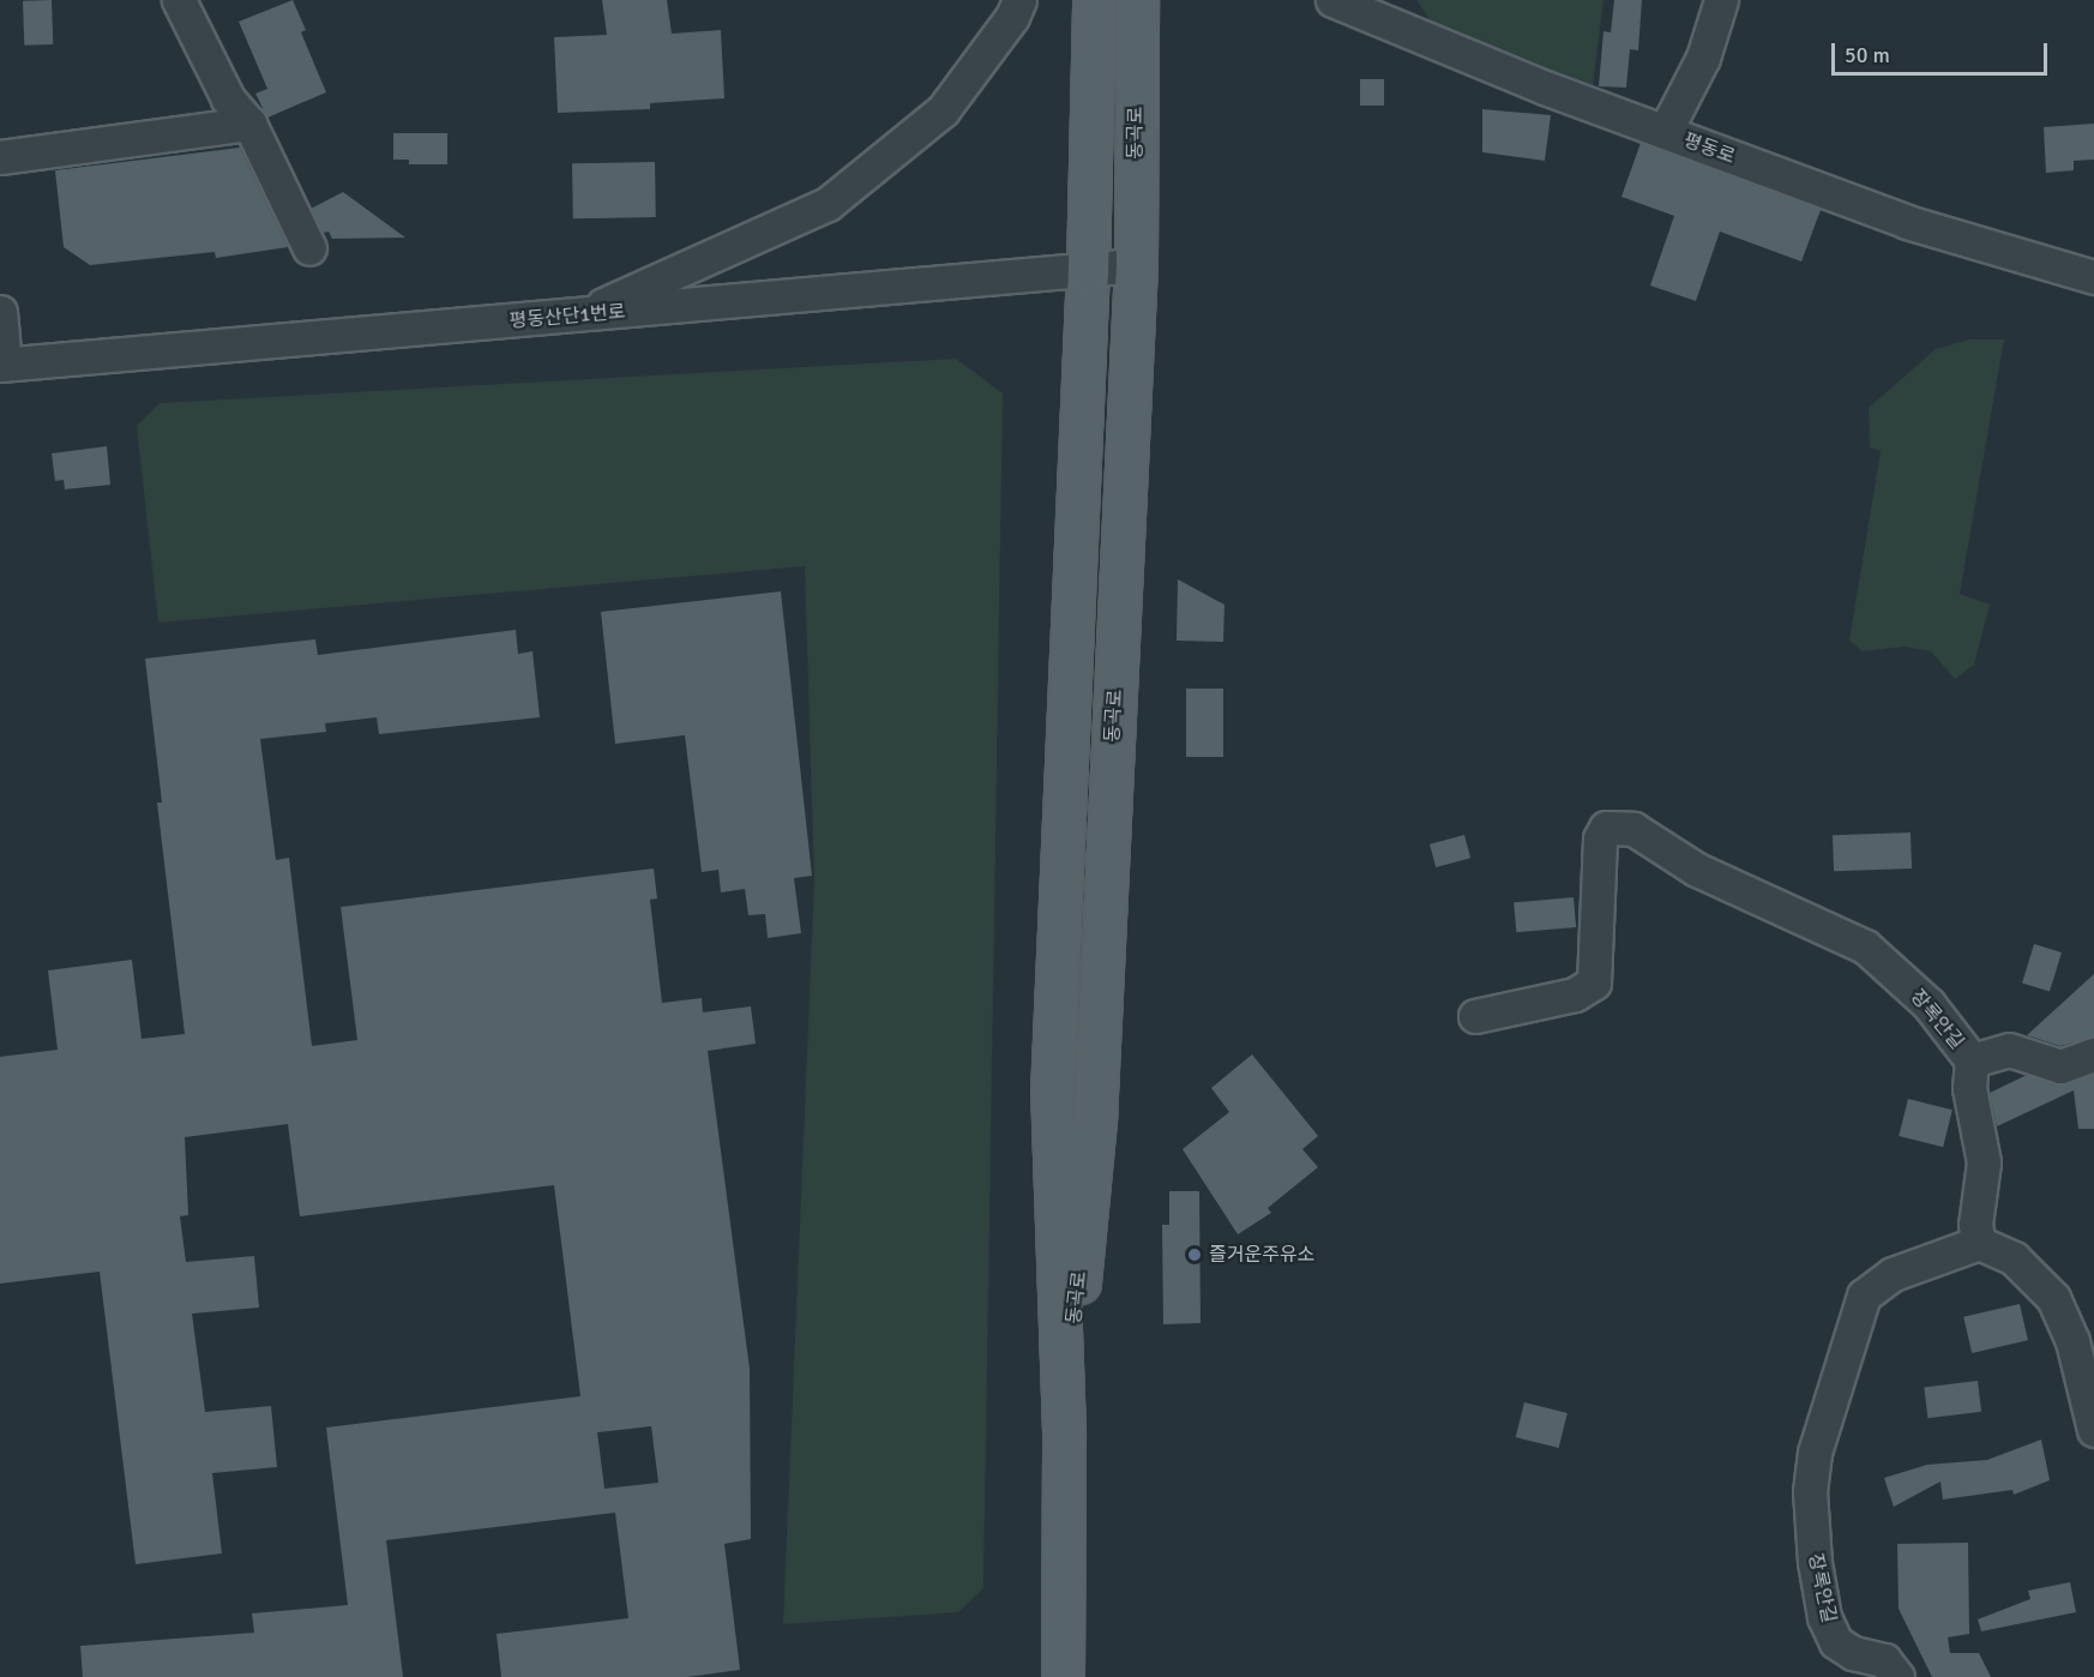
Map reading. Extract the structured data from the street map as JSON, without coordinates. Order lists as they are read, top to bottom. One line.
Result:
{"streets":{"main road":["동곡로"],"street":["평동로","평동산단1번로","장록안길"]},"crossings":[["동곡로","평동산단1번로"]],"places":["즐거운주유소"],"scale_bar":"50 m"}
